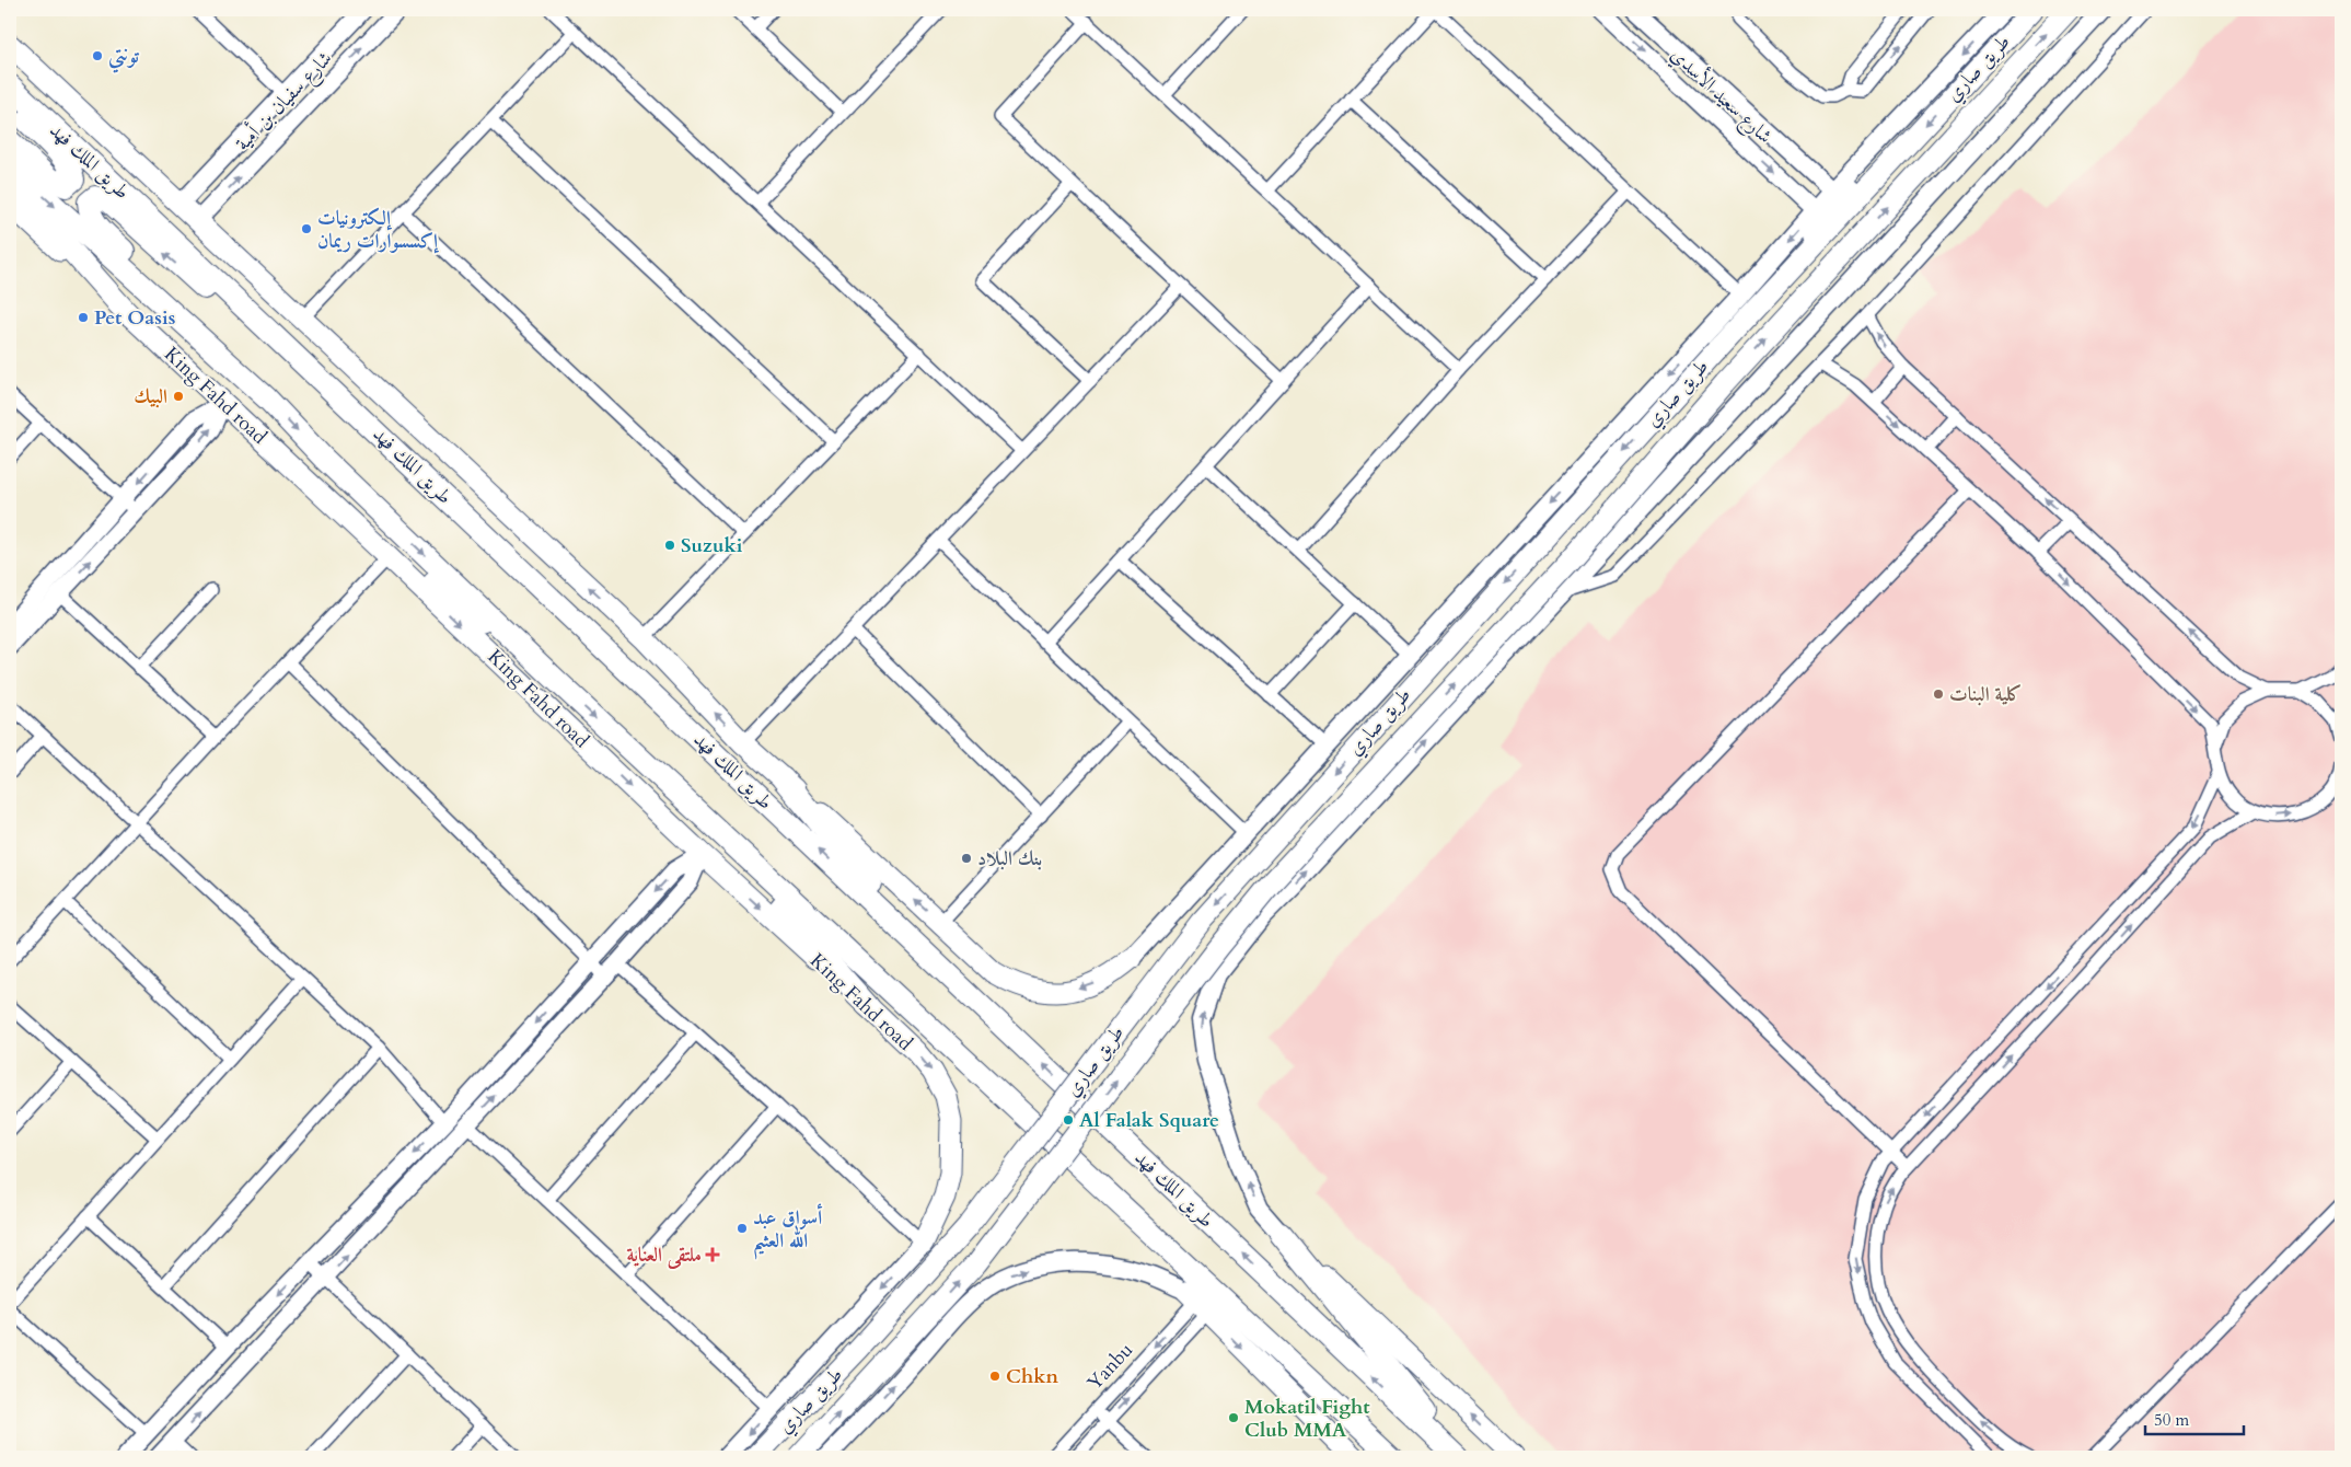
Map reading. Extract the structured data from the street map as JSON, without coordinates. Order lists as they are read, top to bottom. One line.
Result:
{"streets":{"highway":["طريق الملك فهد"],"main road":["طريق صاري","King Fahd road"],"street":["شارع سعيد الأسدي","شارع سفيان بن أمية","Yanbu"]},"crossings":[["شارع سفيان بن أمية","طريق الملك فهد"]],"one_way":["King Fahd road"],"places":{"other":["تونتي","إلكترونيات إكسسوارات ريمان","Pet Oasis","البيك","Suzuki","كلية البنات","بنك البلاد","Al Falak Square","أسواق عبد الله العثيم","Chkn","Mokatil Fight Club MMA"],"health":["ملتقى العناية"]},"scale_bar":"50 m"}
